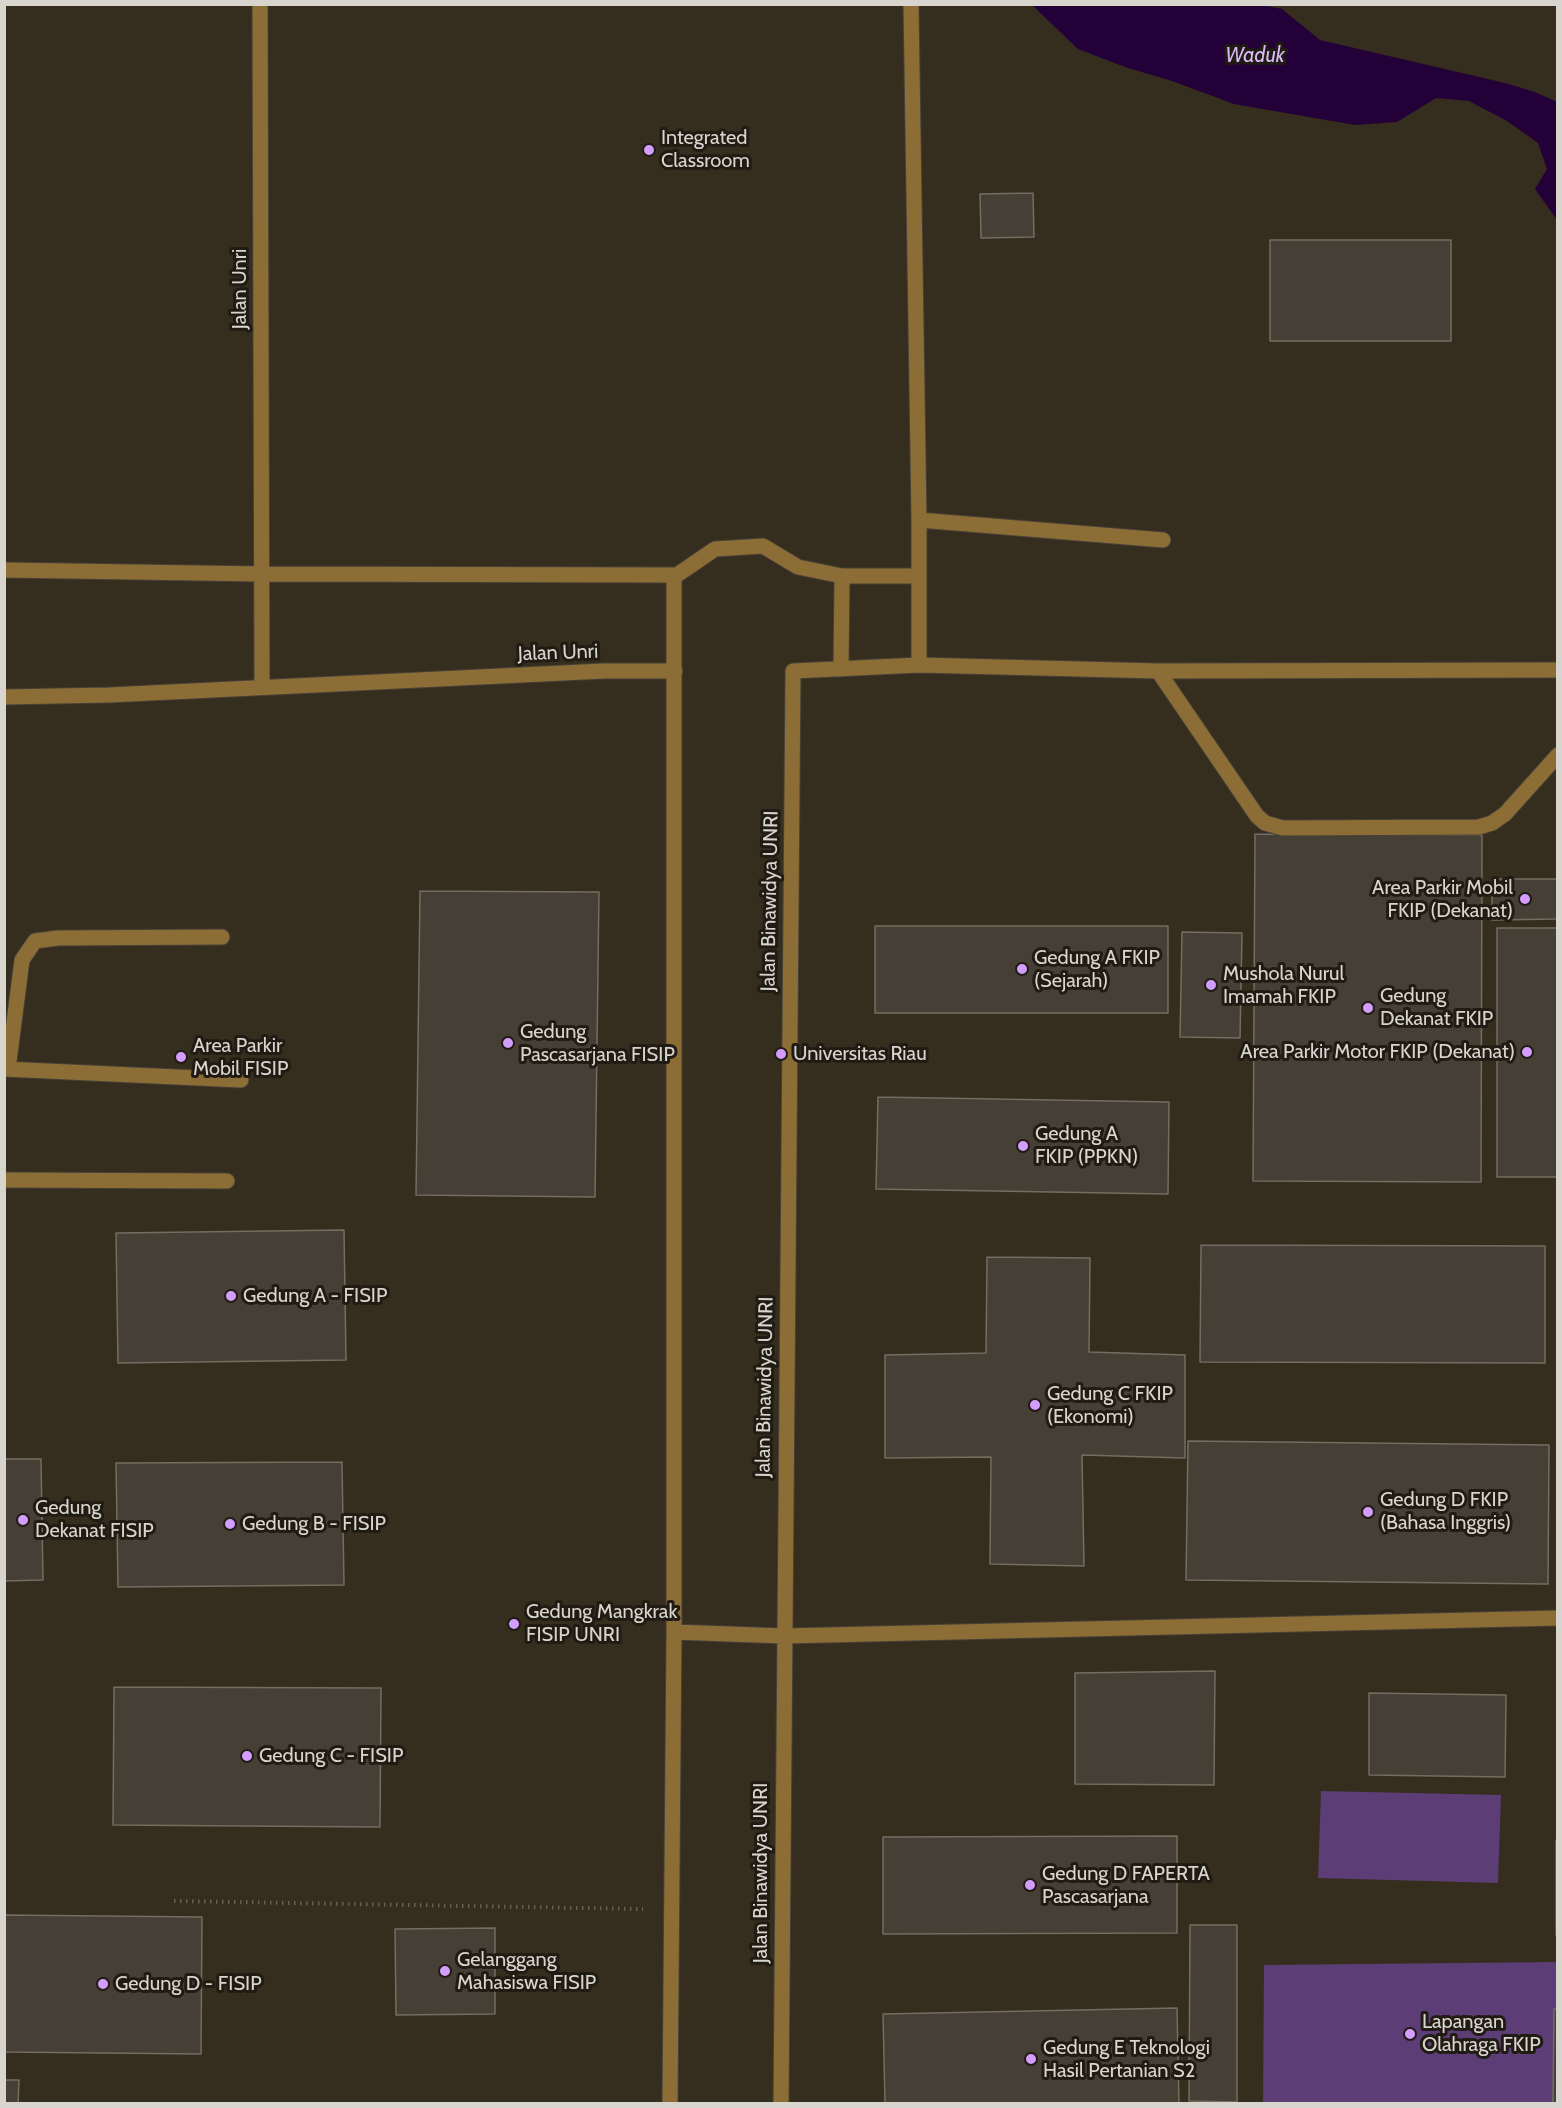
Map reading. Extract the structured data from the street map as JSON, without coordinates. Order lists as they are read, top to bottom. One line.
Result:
{"streets":{"lane":["Jalan Unri","Jalan Binawidya UNRI"]},"water":["Waduk"],"places":["Integrated Classroom","Area Parkir Mobil FKIP (Dekanat)","Gedung A FKIP (Sejarah)","Mushola Nurul Imamah FKIP","Gedung Dekanat FKIP","Gedung Pascasarjana FISIP","Area Parkir Motor FKIP (Dekanat)","Universitas Riau","Area Parkir Mobil FISIP","Gedung A FKIP (PPKN)","Gedung A - FISIP","Gedung C FKIP (Ekonomi)","Gedung D FKIP (Bahasa Inggris)","Gedung Dekanat FISIP","Gedung B - FISIP","Gedung Mangkrak FISIP UNRI","Gedung C - FISIP","Gedung D FAPERTA Pascasarjana","Gelanggang Mahasiswa FISIP","Gedung D - FISIP","Lapangan Olahraga FKIP","Gedung E Teknologi Hasil Pertanian S2"]}
